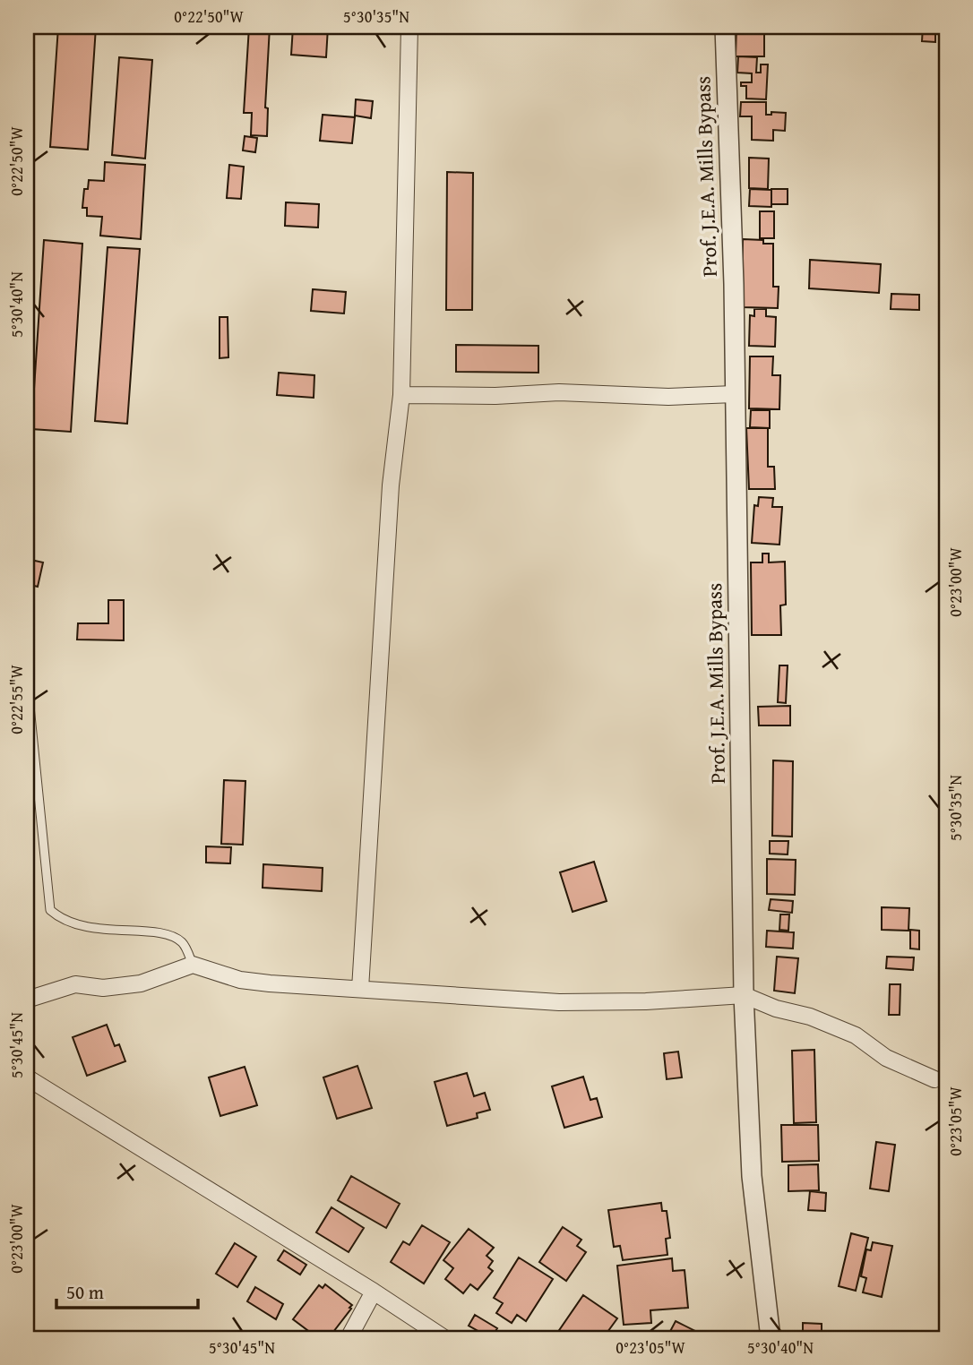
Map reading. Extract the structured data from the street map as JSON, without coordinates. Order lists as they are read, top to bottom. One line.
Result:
{"streets":{"street":["Prof. J.E.A. Mills Bypass"]},"scale_bar":"50 m","coordinates":["0°22'50\"W","5°30'35\"N","5°30'40\"N","0°23'00\"W","0°22'55\"W","5°30'45\"N","0°23'05\"W"]}
